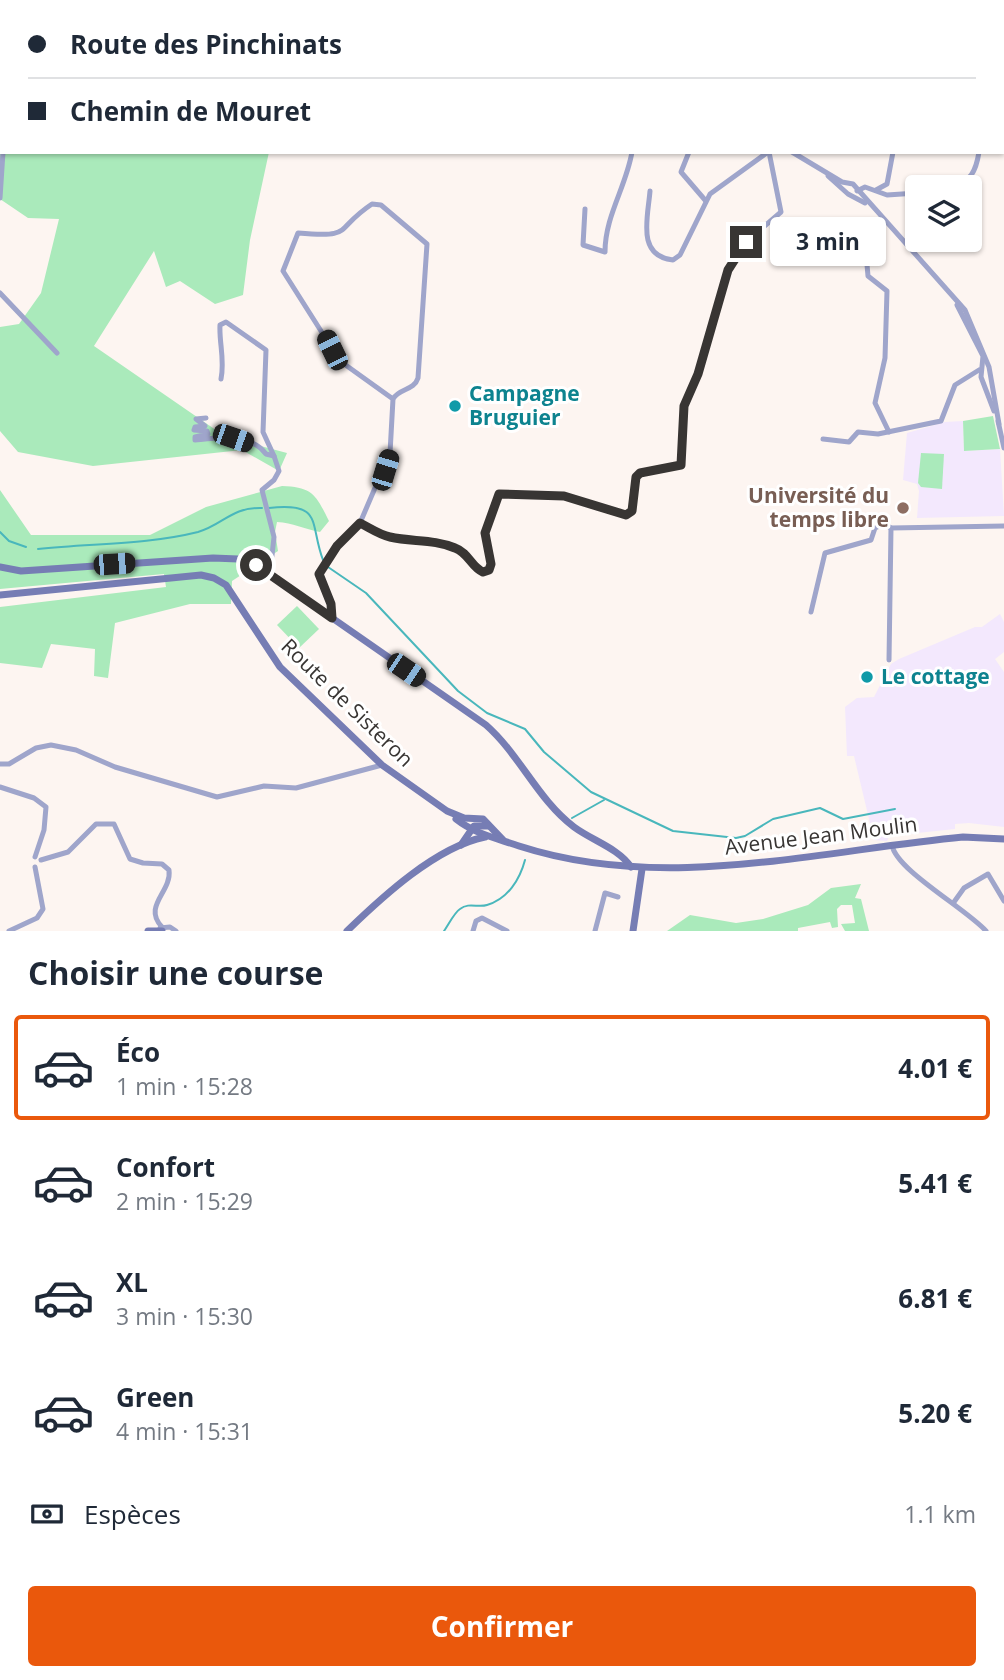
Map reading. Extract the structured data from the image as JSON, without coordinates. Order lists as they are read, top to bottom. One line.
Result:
{"streets":{"main road":["Route de Sisteron","Avenue Jean Moulin"]},"crossings":[["Route de Sisteron","Avenue Jean Moulin"]],"places":["Campagne Bruguier","Université du temps libre","Le cottage"],"page":{"banner":["Route des Pinchinats","Chemin de Mouret"],"bubble":"3 min","heading":"Choisir une course","list":[{"name":"Éco","note":"1 min · 15:28","value":"4.01 €"},{"name":"Confort","note":"2 min · 15:29","value":"5.41 €"},{"name":"XL","note":"3 min · 15:30","value":"6.81 €"},{"name":"Green","note":"4 min · 15:31","value":"5.20 €"}],"pay":["Espèces","1.1 km"],"buttons":"Confirmer"}}
